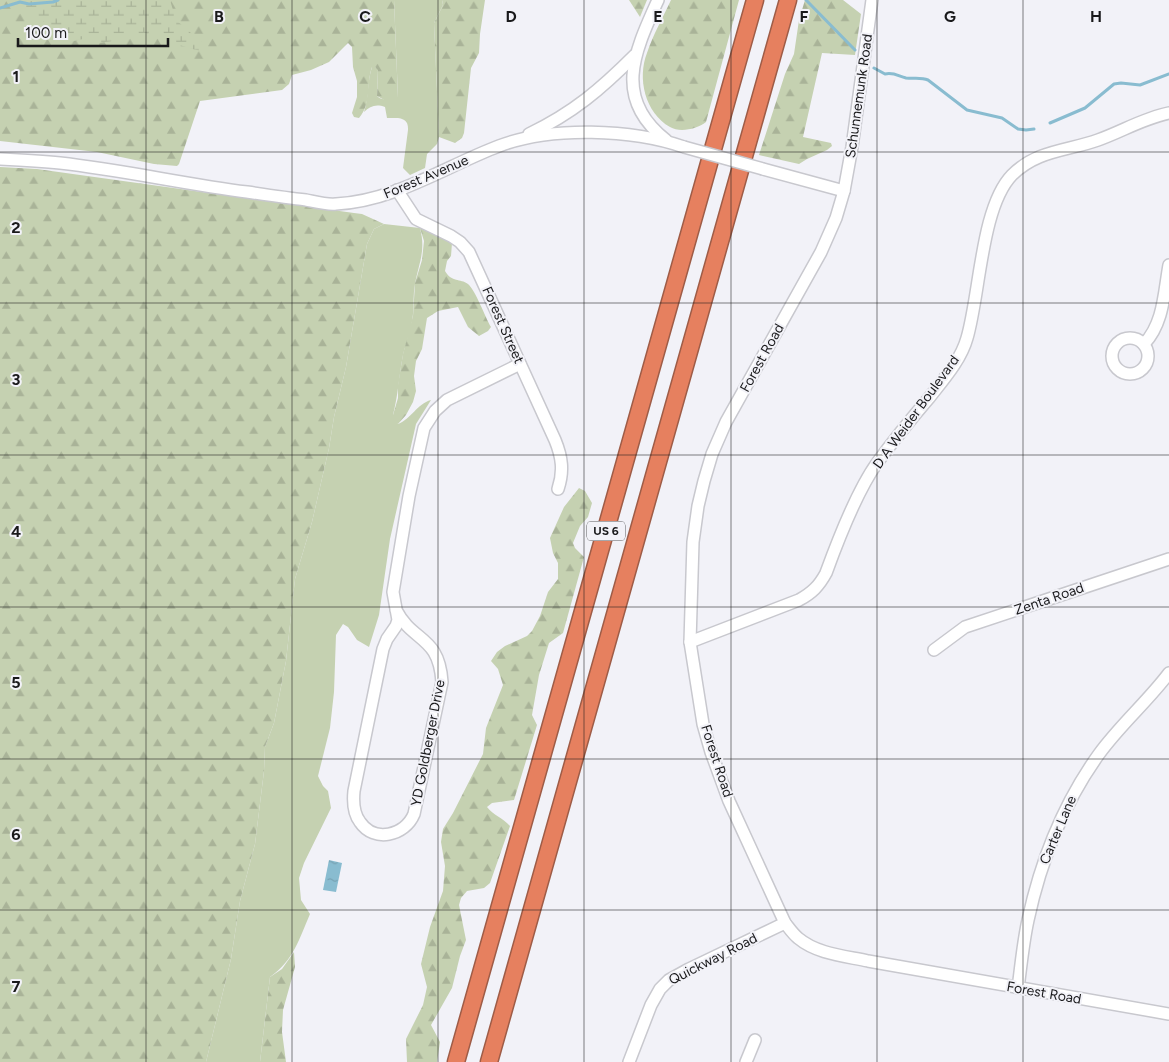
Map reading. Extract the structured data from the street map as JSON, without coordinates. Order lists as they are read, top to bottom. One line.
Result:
{"streets":{"highway":["US 6"],"street":["Schunnemunk Road","Forest Avenue","Forest Street","Forest Road","D A Weider Boulevard","Zenta Road","YD Goldberger Drive","Carter Lane","Quickway Road"]},"crossings":[["Schunnemunk Road","Forest Avenue"],["Schunnemunk Road","Forest Road"],["Forest Avenue","Forest Street"],["Forest Avenue","Forest Road"],["Forest Street","YD Goldberger Drive"],["Forest Road","D A Weider Boulevard"],["Forest Road","Carter Lane"],["Forest Road","Quickway Road"]],"scale_bar":"100 m","grid":{"columns":["B","C","D","E","F","G","H"],"rows":["1","2","3","4","5","6","7"]}}
